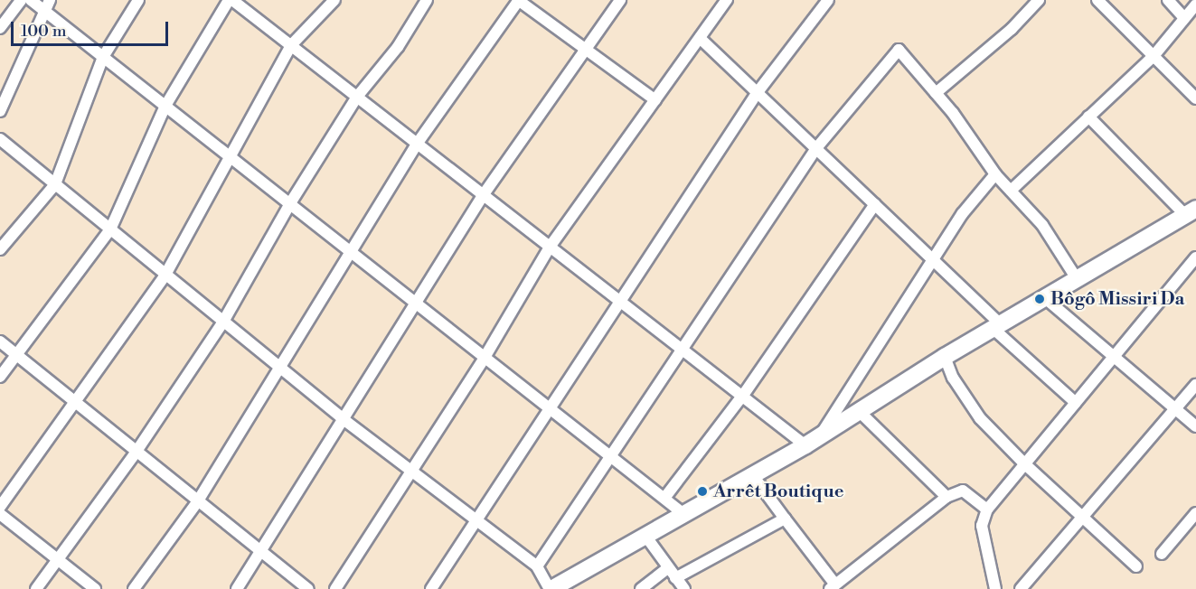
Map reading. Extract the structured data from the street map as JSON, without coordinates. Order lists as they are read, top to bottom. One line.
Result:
{"places":["Bôgô Missiri Da","Arrêt Boutique"],"scale_bar":"100 m"}
